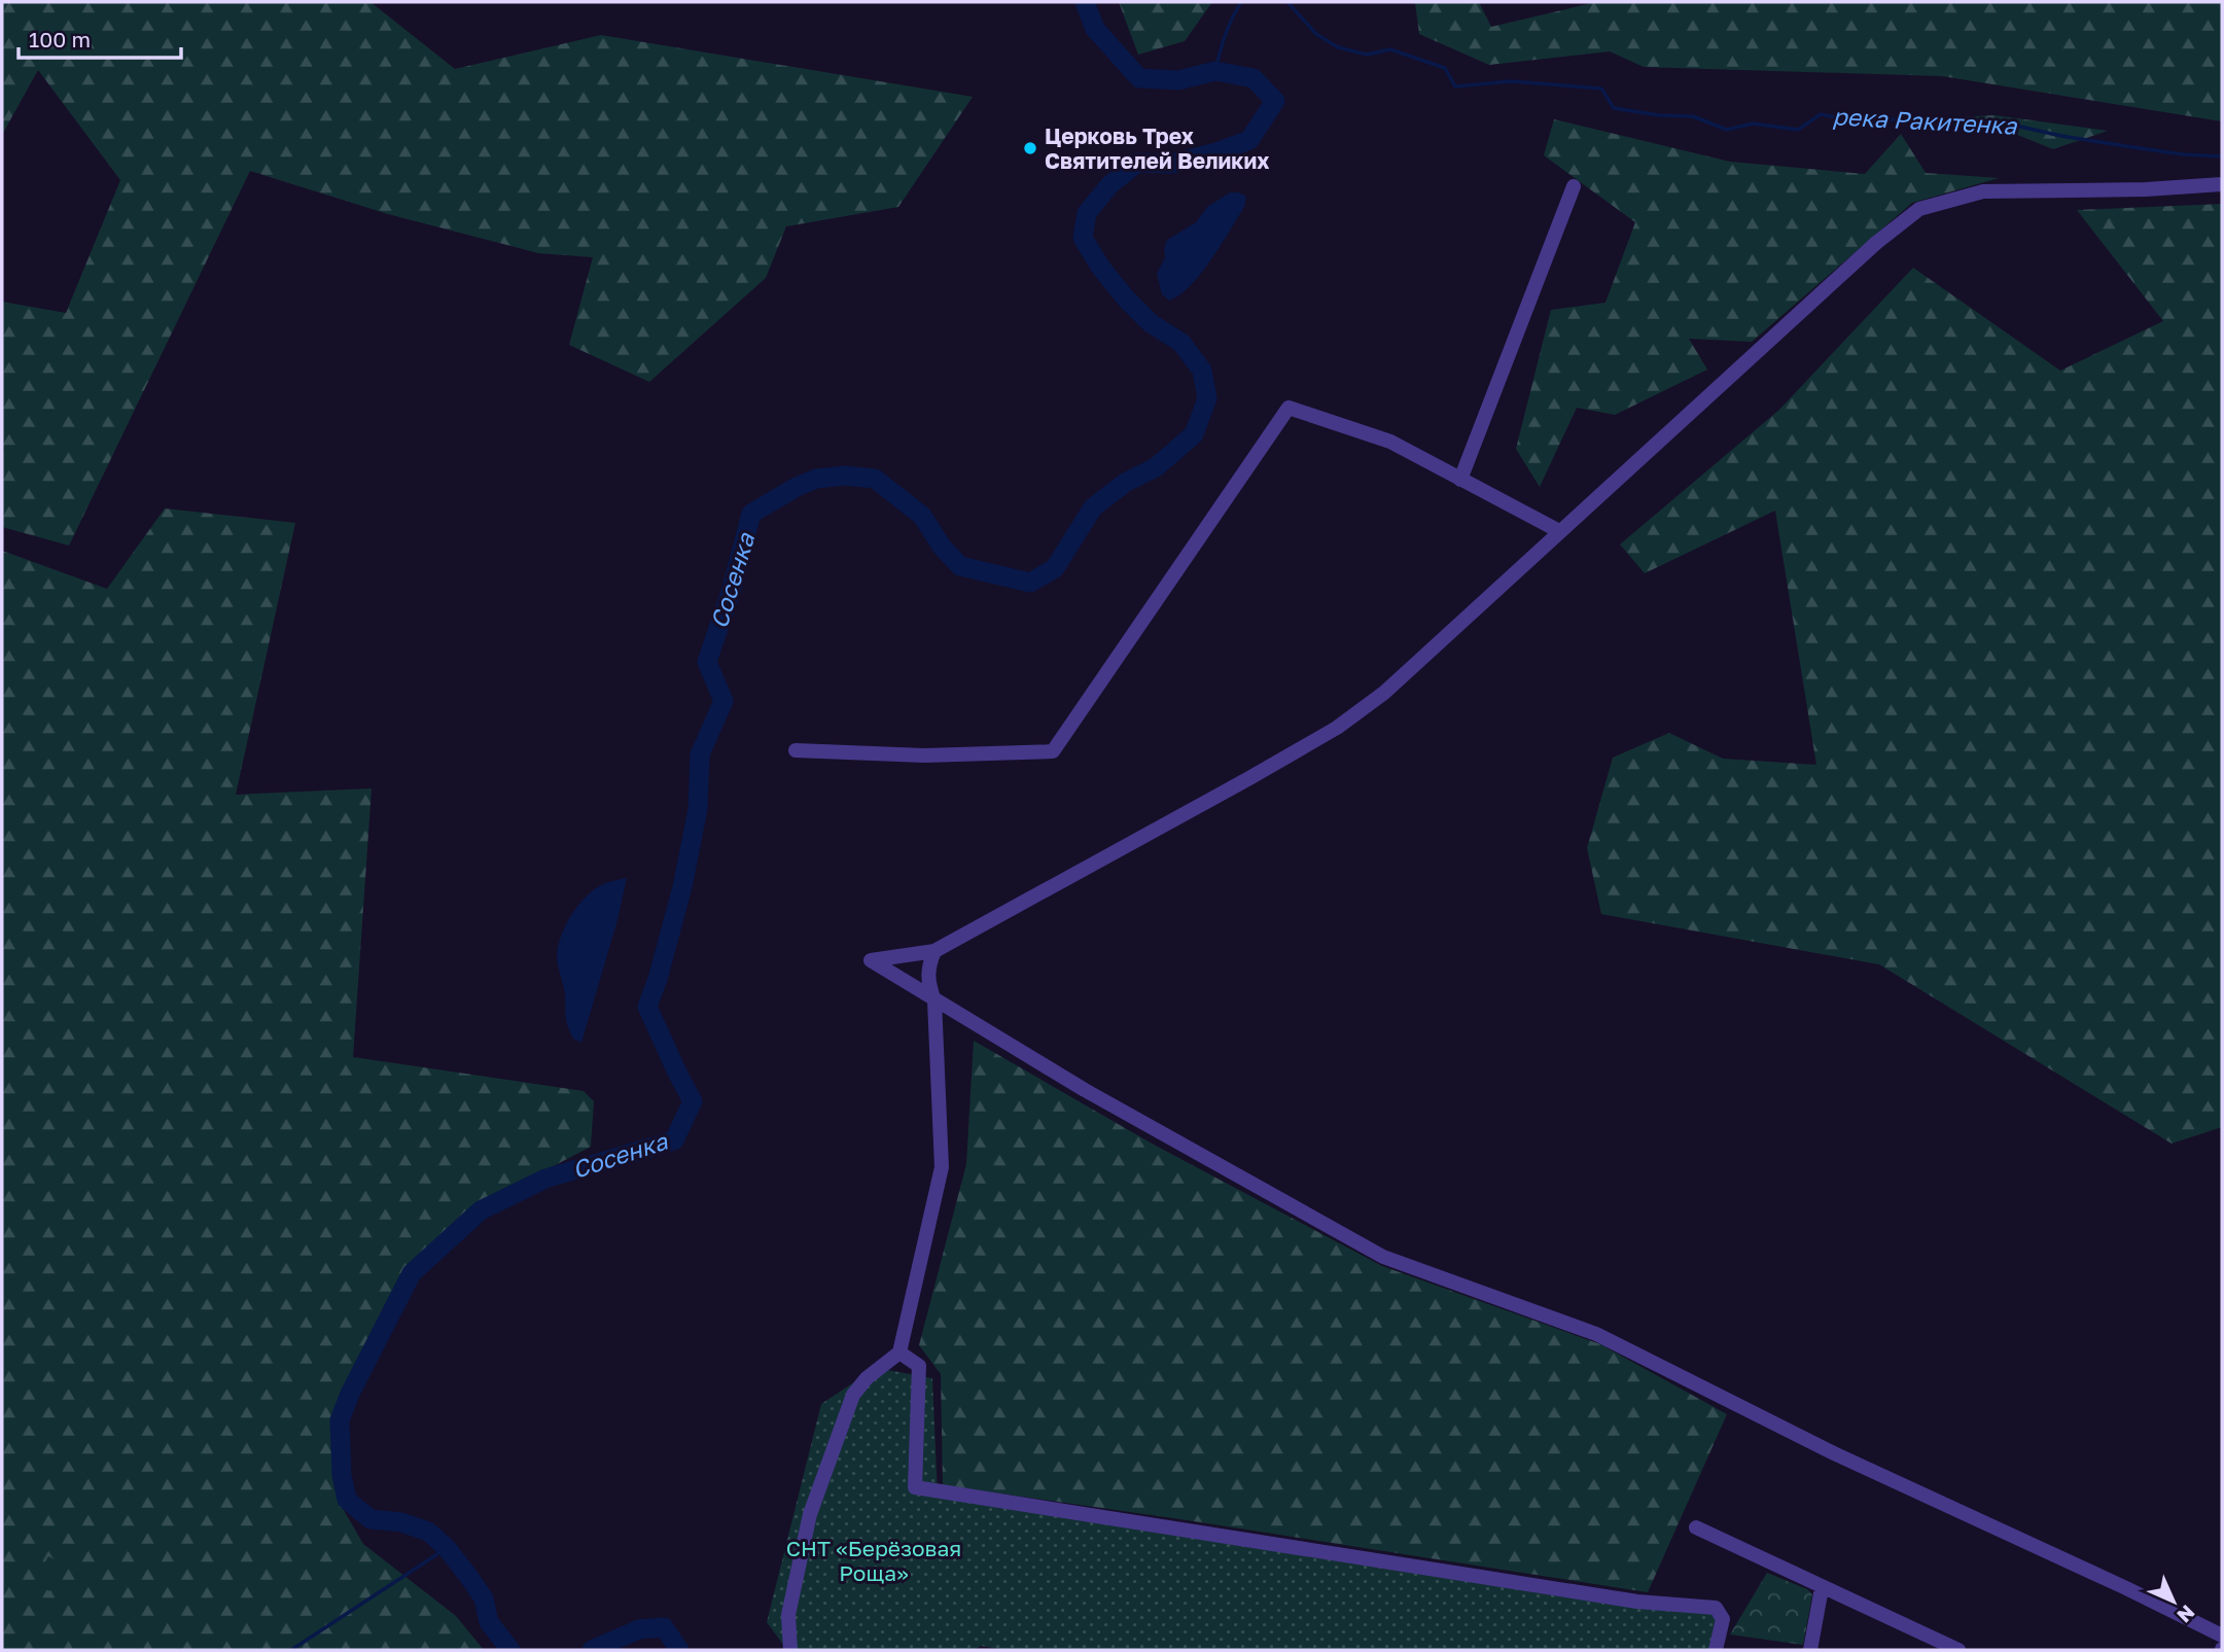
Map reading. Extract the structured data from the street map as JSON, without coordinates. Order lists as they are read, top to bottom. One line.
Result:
{"water":["река Ракитенка","Сосенка"],"parks":["СНТ «Берёзовая Роща»"],"places":["Церковь Трех Святителей Великих"],"scale_bar":"100 m","north":"bottom right"}
